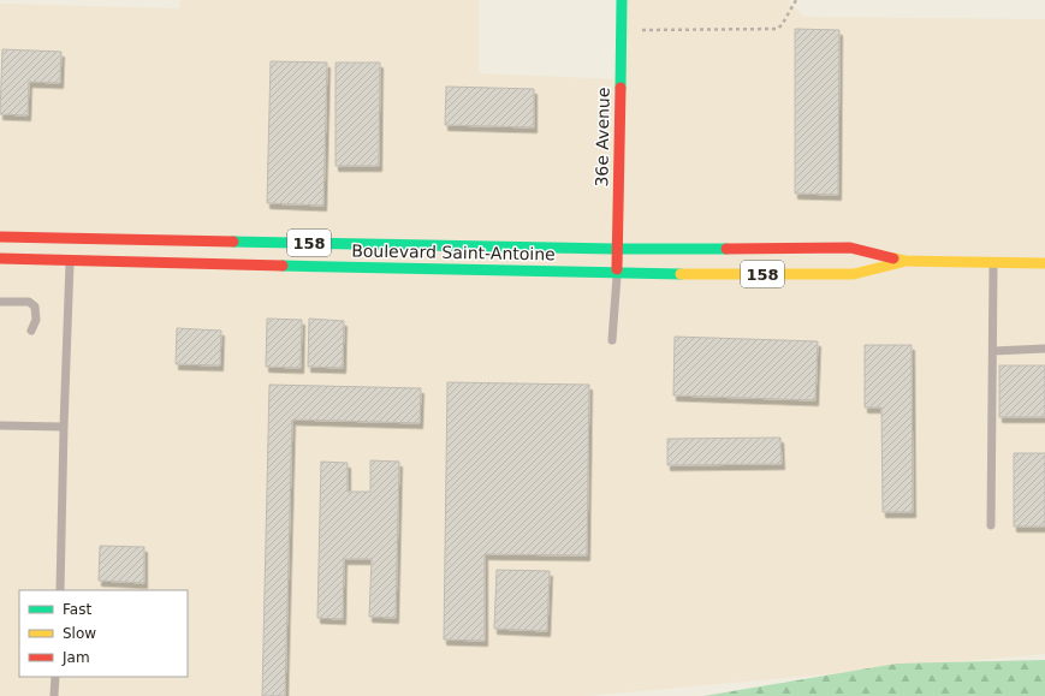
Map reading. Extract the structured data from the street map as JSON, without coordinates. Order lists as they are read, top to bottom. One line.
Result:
{"streets":{"main road":["36e Avenue","158","Boulevard Saint-Antoine"]},"crossings":[["36e Avenue","Boulevard Saint-Antoine"]],"legend":["Fast","Slow","Jam"]}
